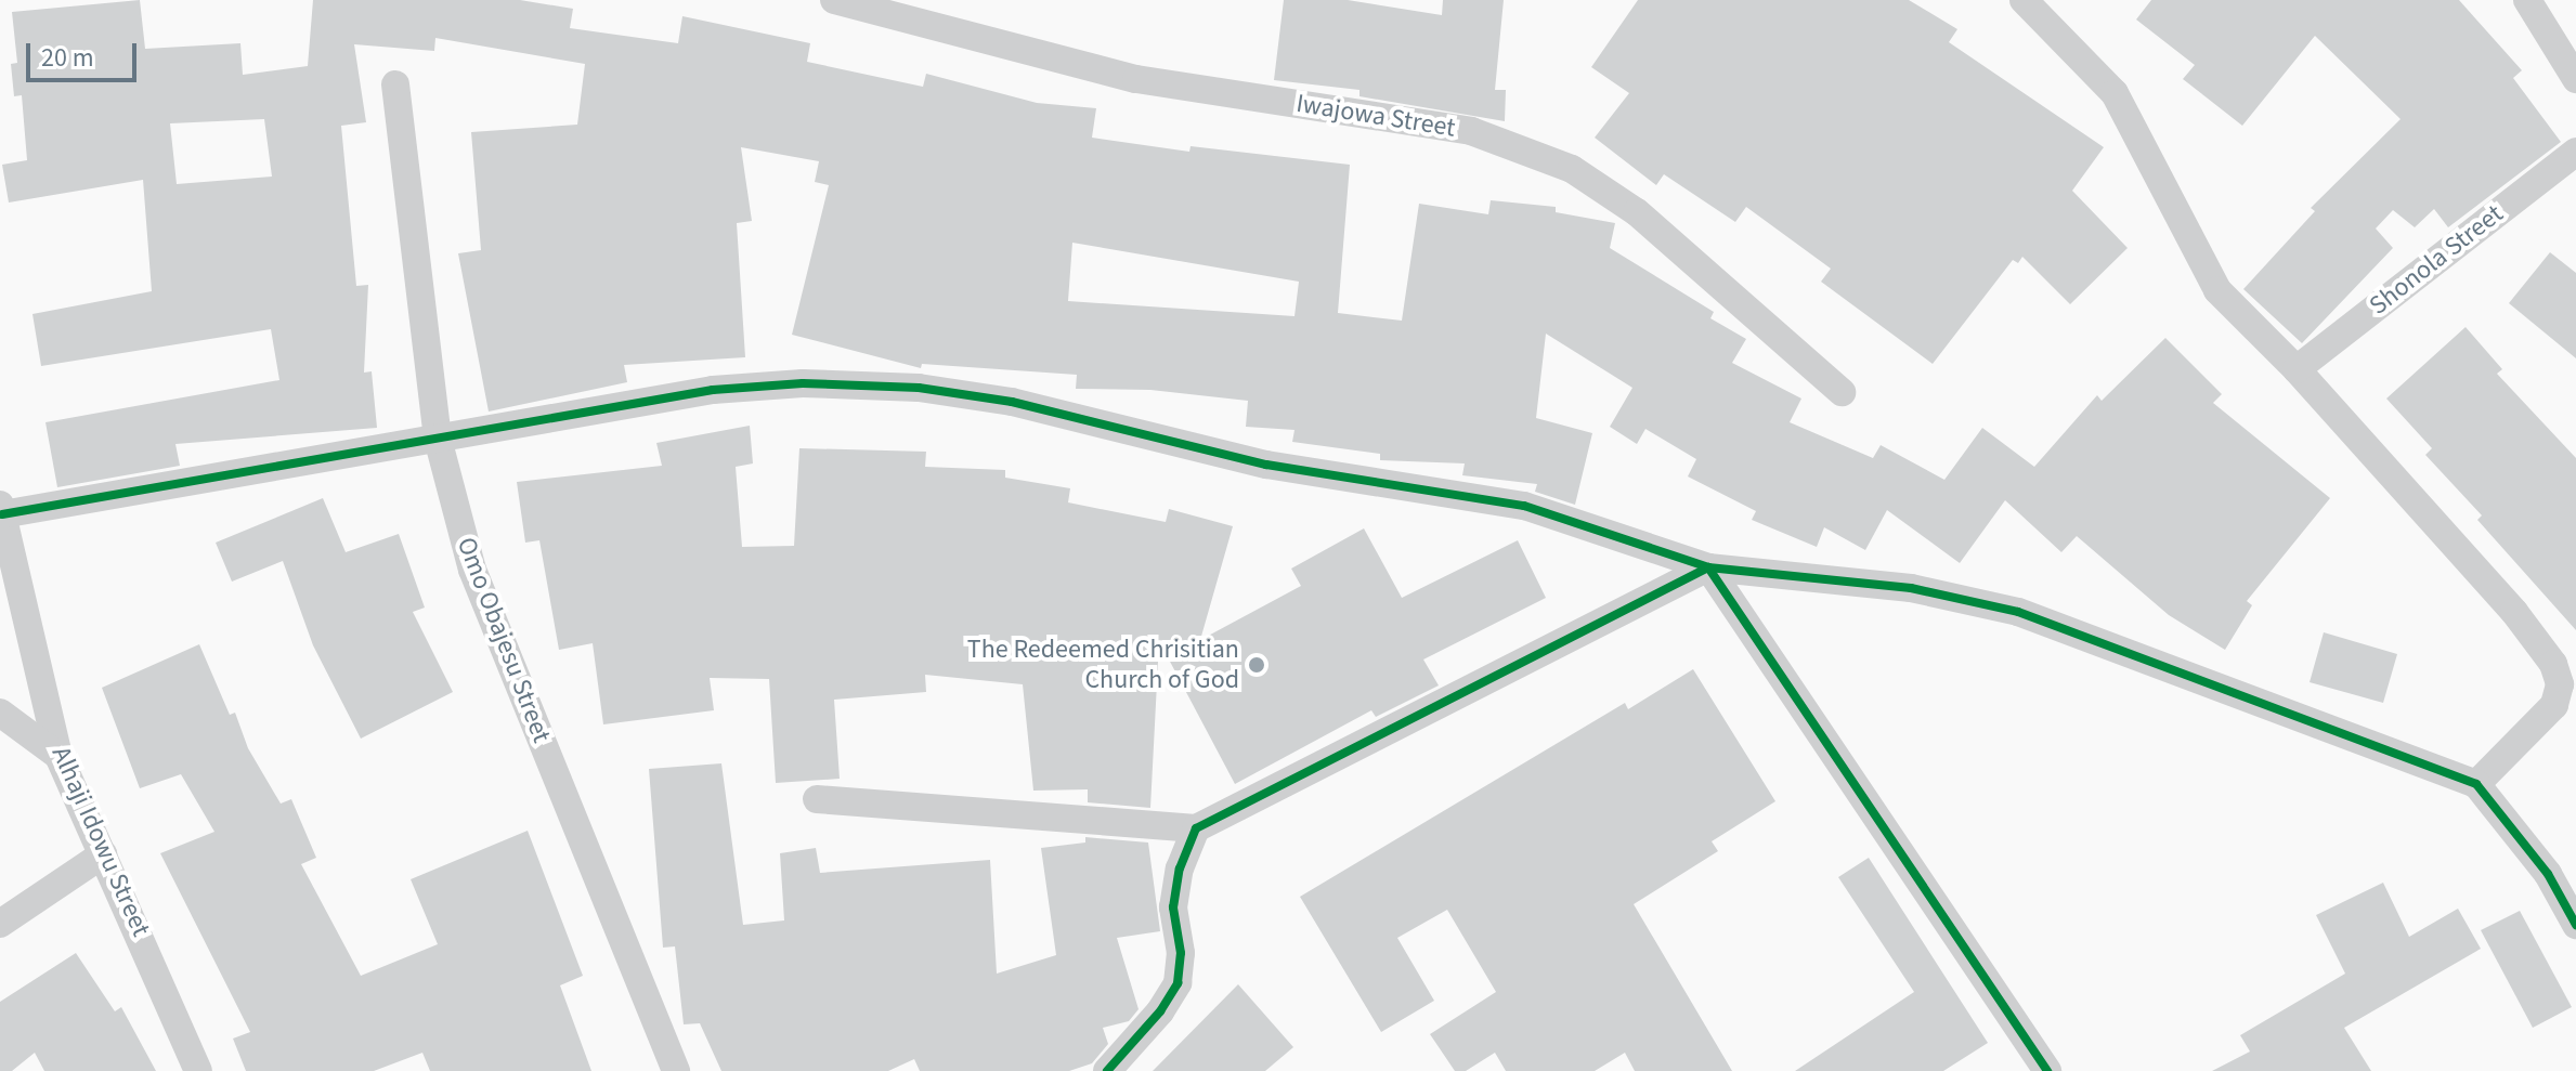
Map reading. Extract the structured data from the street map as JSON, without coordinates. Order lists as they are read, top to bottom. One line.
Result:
{"streets":{"street":["Iwajowa Street","Shonola Street","Omo Obajesu Street","Alhaji Idowu Street"]},"places":["The Redeemed Chrisitian Church of God"],"scale_bar":"20 m"}
